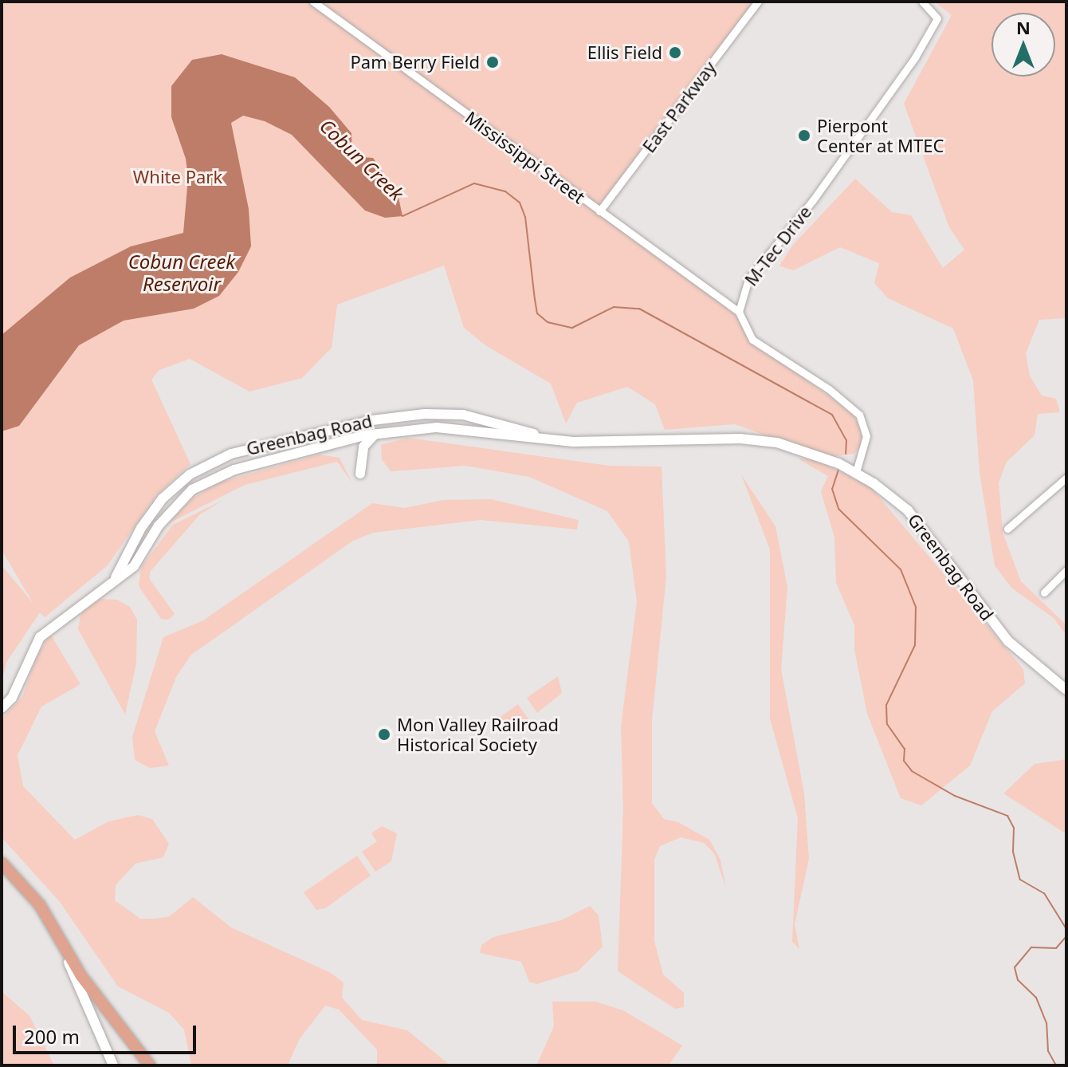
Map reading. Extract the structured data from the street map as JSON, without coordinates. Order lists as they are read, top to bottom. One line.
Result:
{"streets":{"main road":["Greenbag Road"],"street":["East Parkway","Mississippi Street","M-Tec Drive"]},"crossings":[["East Parkway","Mississippi Street"],["Mississippi Street","M-Tec Drive"]],"water":["Cobun Creek","Cobun Creek Reservoir"],"parks":["White Park"],"places":["Ellis Field","Pam Berry Field","Pierpont Center at MTEC","Mon Valley Railroad Historical Society"],"scale_bar":"200 m","north":"top"}
